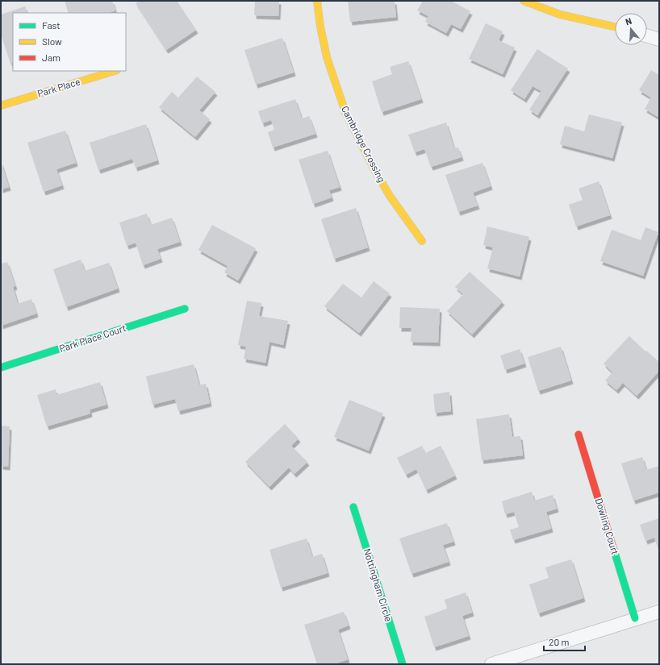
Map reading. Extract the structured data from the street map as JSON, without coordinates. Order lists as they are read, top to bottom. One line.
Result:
{"streets":{"street":["Park Place","Cambridge Crossing","Park Place Court","Dowling Court","Nottingham Circle"]},"legend":["Fast","Slow","Jam"],"scale_bar":"20 m","north":"top"}
